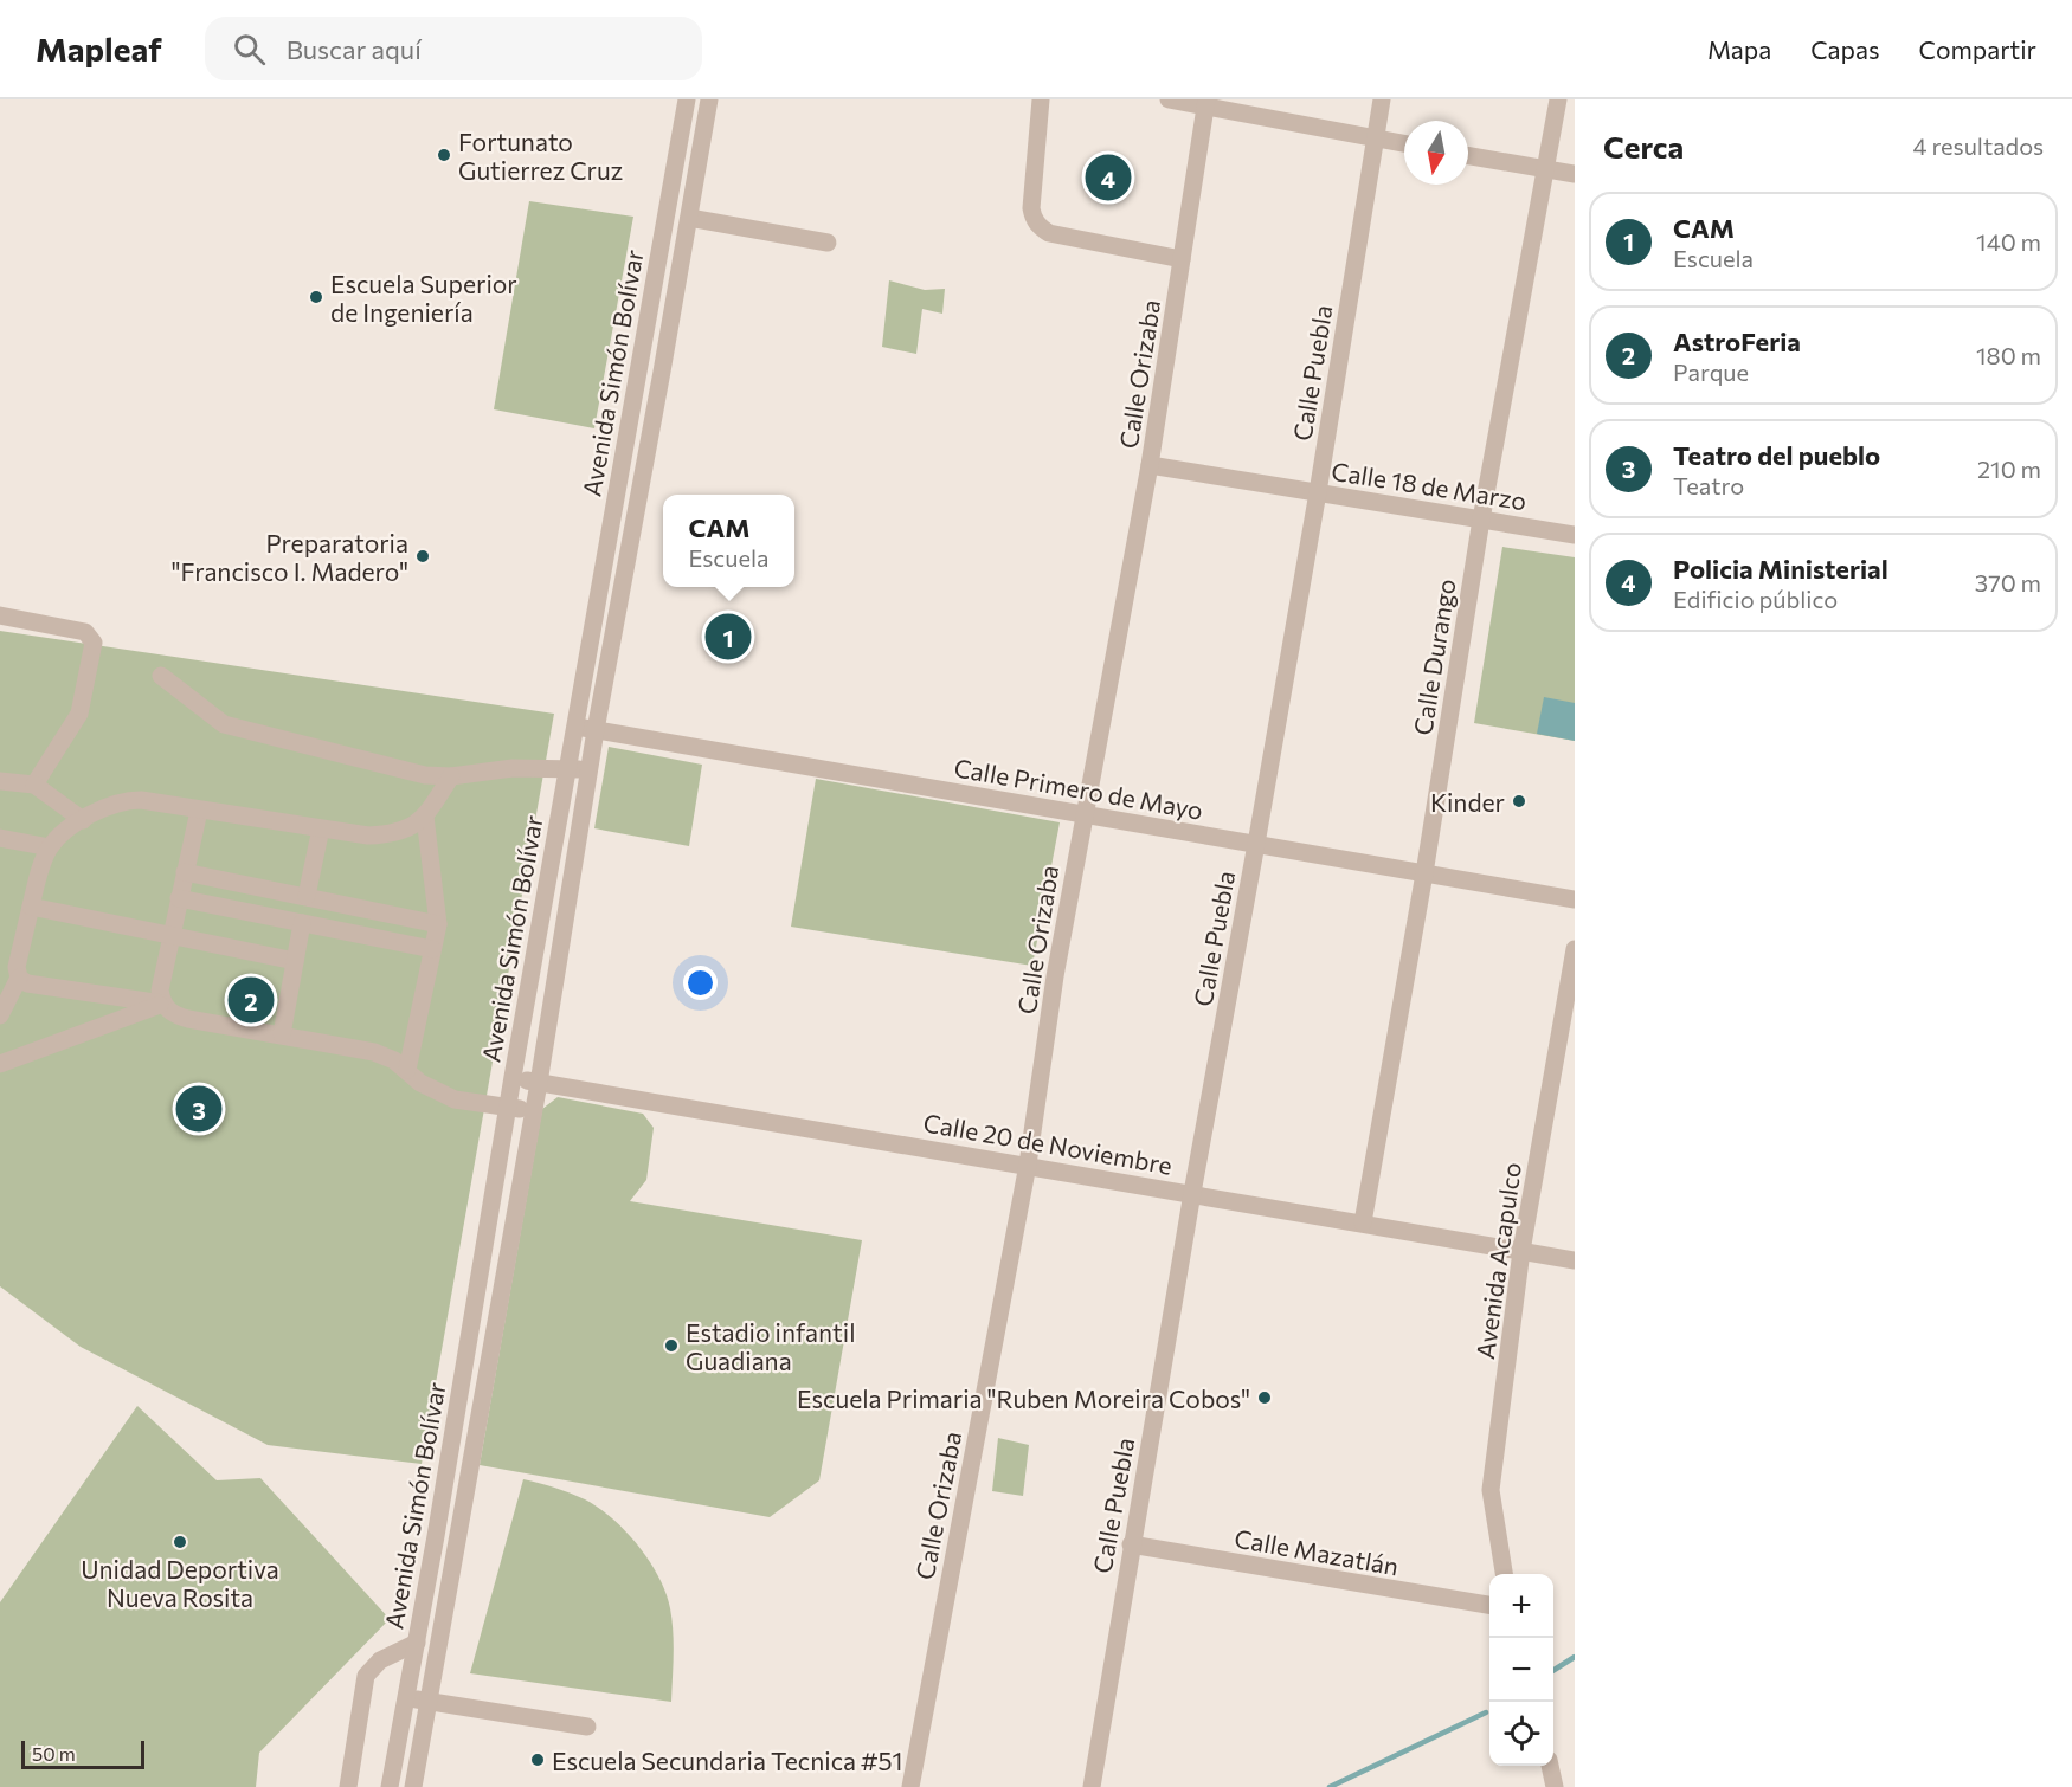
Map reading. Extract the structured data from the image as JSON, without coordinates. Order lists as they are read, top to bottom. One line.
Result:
{"streets":{"street":["Avenida Simón Bolívar","Calle Puebla","Calle Orizaba","Calle 18 de Marzo","Calle Durango","Calle Primero de Mayo","Calle 20 de Noviembre","Avenida Acapulco","Calle Mazatlán"]},"crossings":[["Avenida Simón Bolívar","Calle Primero de Mayo"],["Avenida Simón Bolívar","Calle 20 de Noviembre"],["Calle Puebla","Calle 18 de Marzo"],["Calle Puebla","Calle Primero de Mayo"],["Calle Puebla","Calle 20 de Noviembre"],["Calle Puebla","Calle Mazatlán"],["Calle Orizaba","Calle 18 de Marzo"],["Calle Orizaba","Calle Primero de Mayo"],["Calle Orizaba","Calle 20 de Noviembre"],["Calle 18 de Marzo","Calle Durango"],["Calle Durango","Calle Primero de Mayo"],["Calle Durango","Calle 20 de Noviembre"],["Calle 20 de Noviembre","Avenida Acapulco"]],"places":["Fortunato Gutierrez Cruz","Escuela Superior de Ingeniería","Preparatoria \"Francisco I. Madero\"","Kinder","Estadio infantil Guadiana","Escuela Primaria \"Ruben Moreira Cobos\"","Unidad Deportiva Nueva Rosita","Escuela Secundaria Tecnica #51"],"scale_bar":"50 m","north":"bottom","page":{"header":"Mapleaf","search":"Buscar aquí","nav":["Mapa","Capas","Compartir"],"heading":["Cerca","4 resultados"],"pins":["4","1","2","3"],"list":[{"mark":"1","name":"CAM","note":"Escuela","value":"140 m"},{"mark":"2","name":"AstroFeria","note":"Parque","value":"180 m"},{"mark":"3","name":"Teatro del pueblo","note":"Teatro","value":"210 m"},{"mark":"4","name":"Policia Ministerial","note":"Edificio público","value":"370 m"}],"popup":["CAM","Escuela"],"map_buttons":["+","−"],"scale":"50 m"}}
